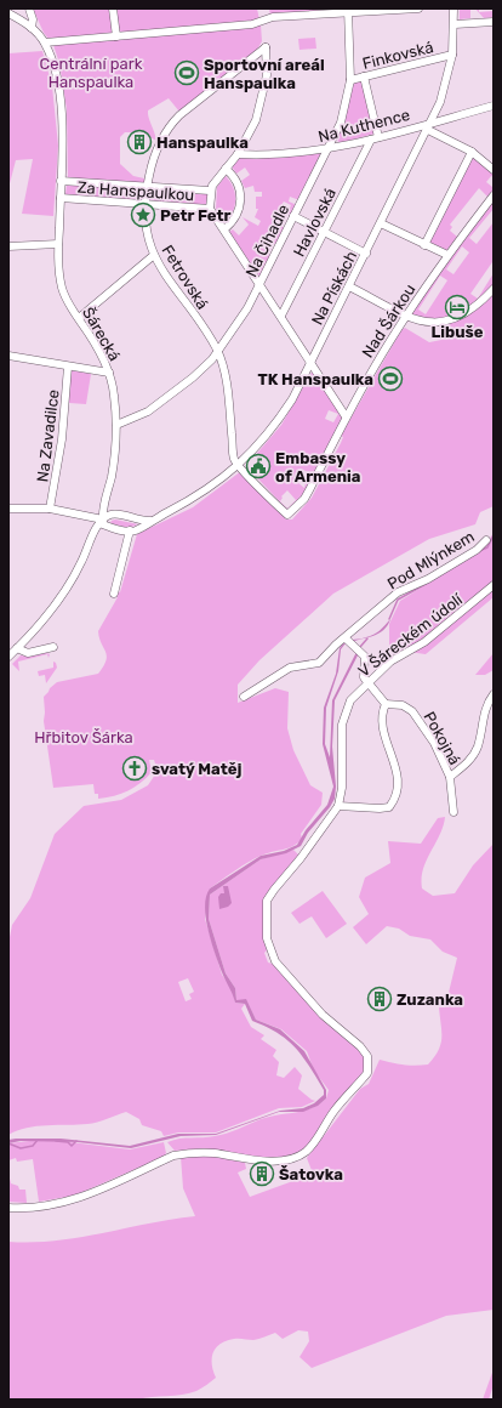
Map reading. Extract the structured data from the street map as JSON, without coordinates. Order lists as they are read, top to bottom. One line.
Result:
{"streets":{"street":["Finkovská","Na Kuthence","Za Hanspaulkou","Havlovská","Na Čihadle","Fetrovská","Na Pískách","Nad Šárkou","Šárecká","Na Zavadilce","Pod Mlýnkem","V Šáreckém údolí","Pokojná"]},"crossings":[["Finkovská","Na Čihadle"],["Finkovská","Na Pískách"],["Na Kuthence","Za Hanspaulkou"],["Na Kuthence","Havlovská"],["Na Kuthence","Na Čihadle"],["Na Kuthence","Na Pískách"],["Za Hanspaulkou","Havlovská"],["Za Hanspaulkou","Na Čihadle"],["Za Hanspaulkou","Fetrovská"],["Za Hanspaulkou","Na Pískách"],["Za Hanspaulkou","Nad Šárkou"],["Za Hanspaulkou","Šárecká"],["Na Čihadle","Fetrovská"],["Na Čihadle","Šárecká"],["Fetrovská","Na Pískách"],["Fetrovská","Nad Šárkou"]],"parks":["Centrální park Hanspaulka","Hřbitov Šárka"],"places":{"sports":["Sportovní areál Hanspaulka","TK Hanspaulka"],"building":["Hanspaulka","Zuzanka","Šatovka"],"place":["Petr Fetr"],"hotel":["Libuše"],"public building":["Embassy of Armenia"],"church":["svatý Matěj"]}}
